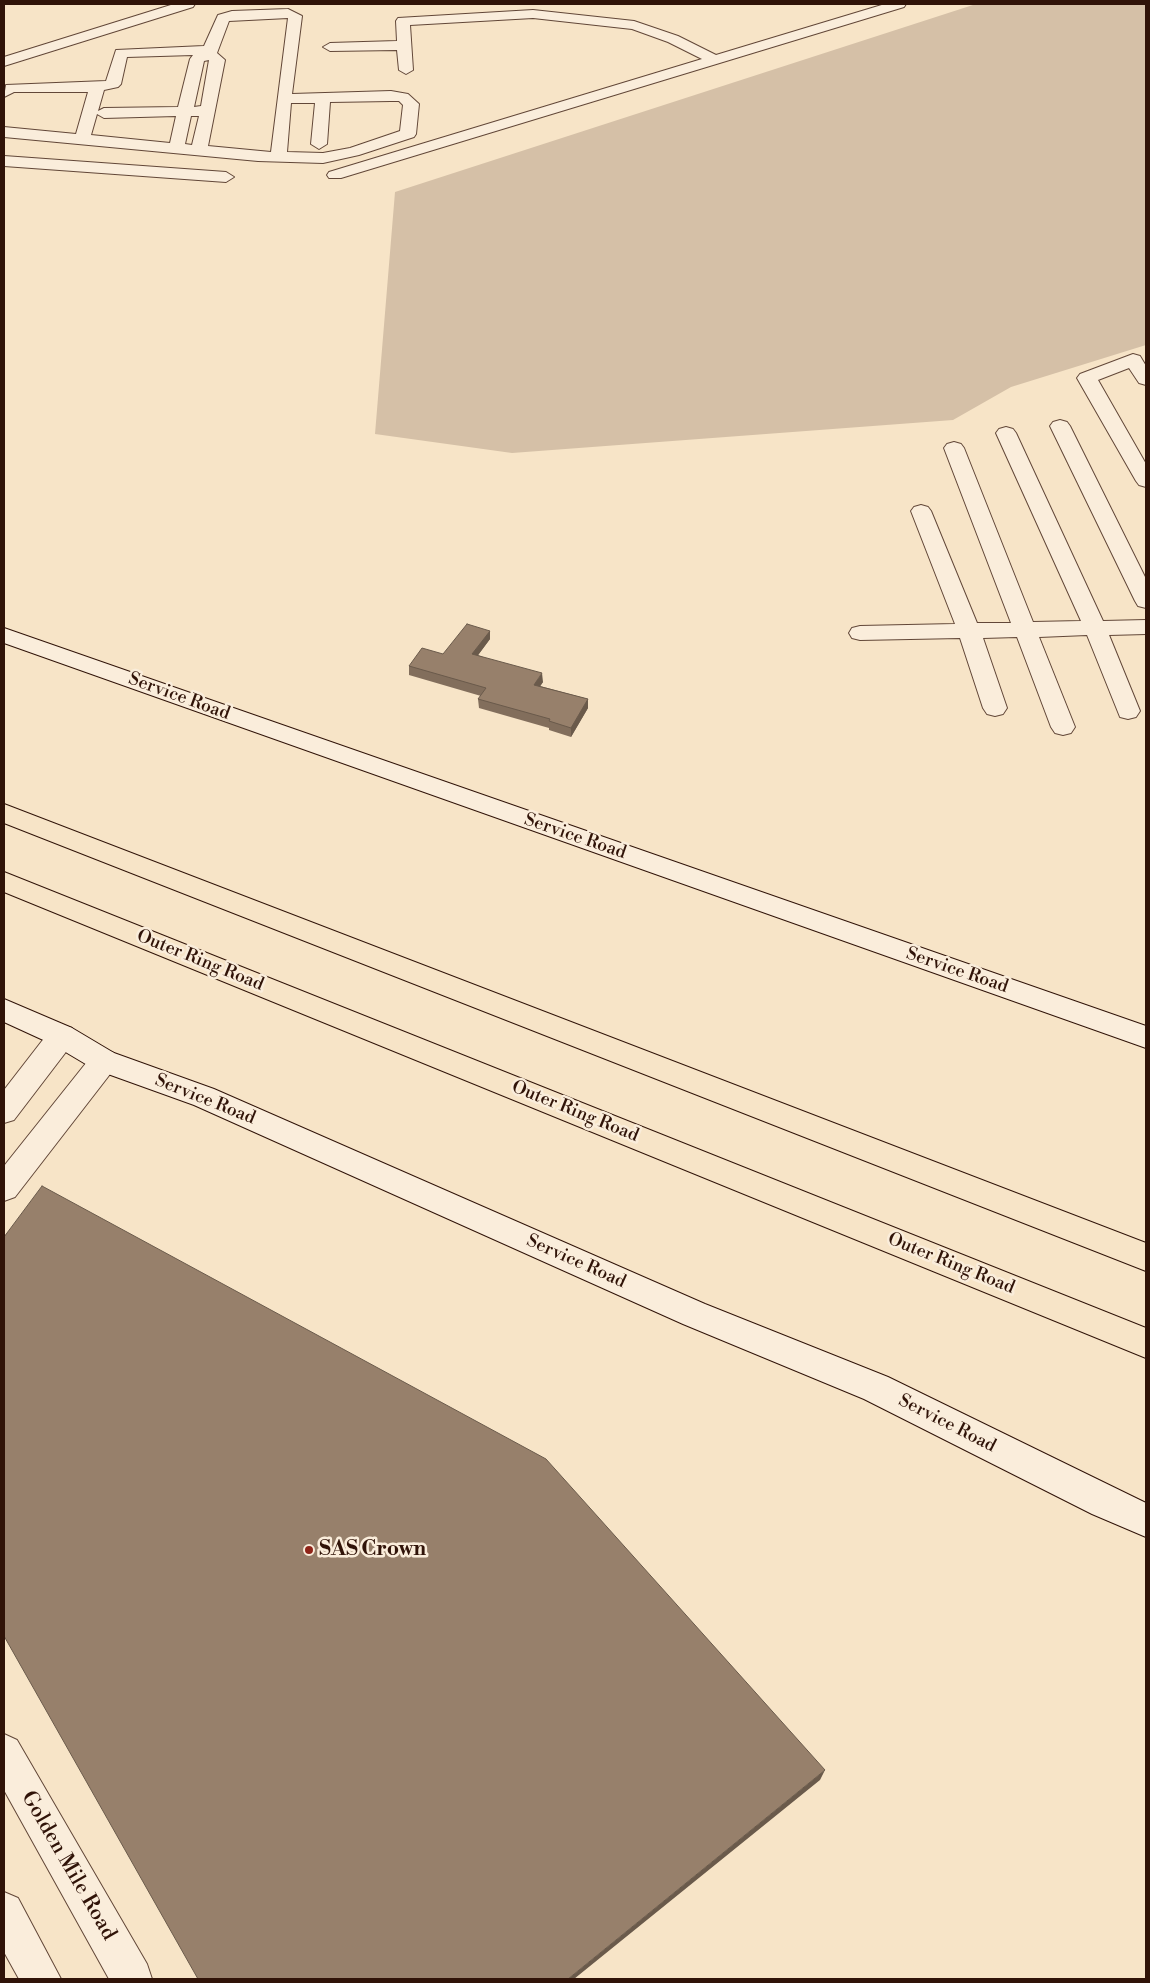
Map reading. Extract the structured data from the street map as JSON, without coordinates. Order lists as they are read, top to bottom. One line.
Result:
{"streets":{"highway":["Outer Ring Road"],"street":["Service Road","Golden Mile Road"]},"places":["SAS Crown"]}
